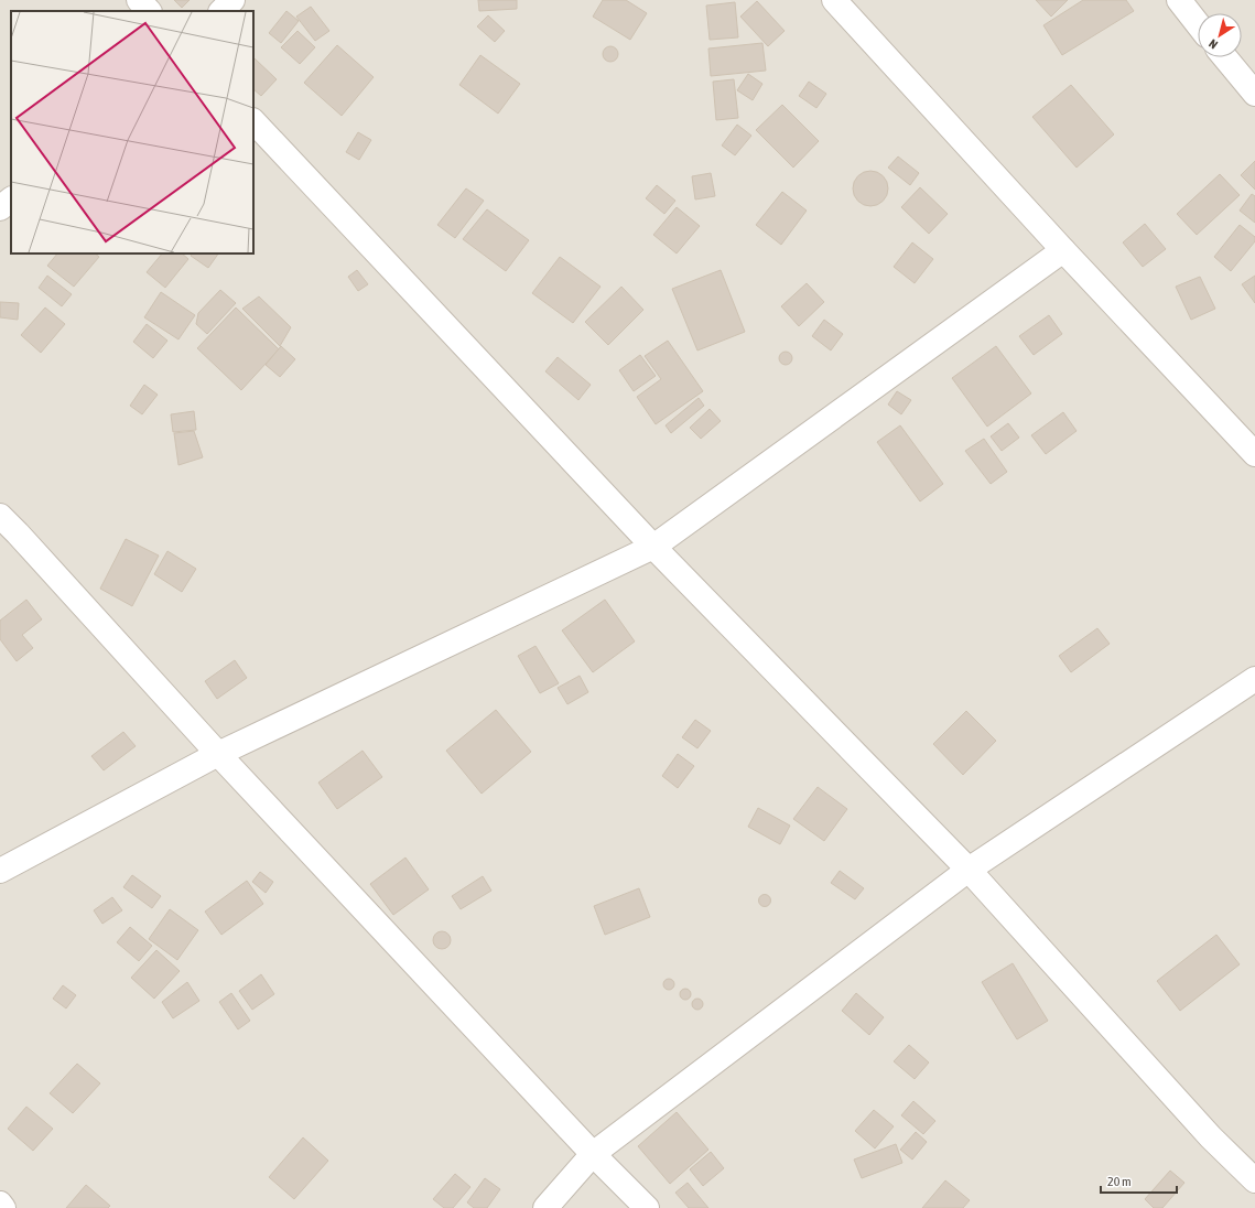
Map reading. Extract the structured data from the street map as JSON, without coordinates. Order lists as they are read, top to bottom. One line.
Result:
{"scale_bar":"20 m","north":"bottom left"}
